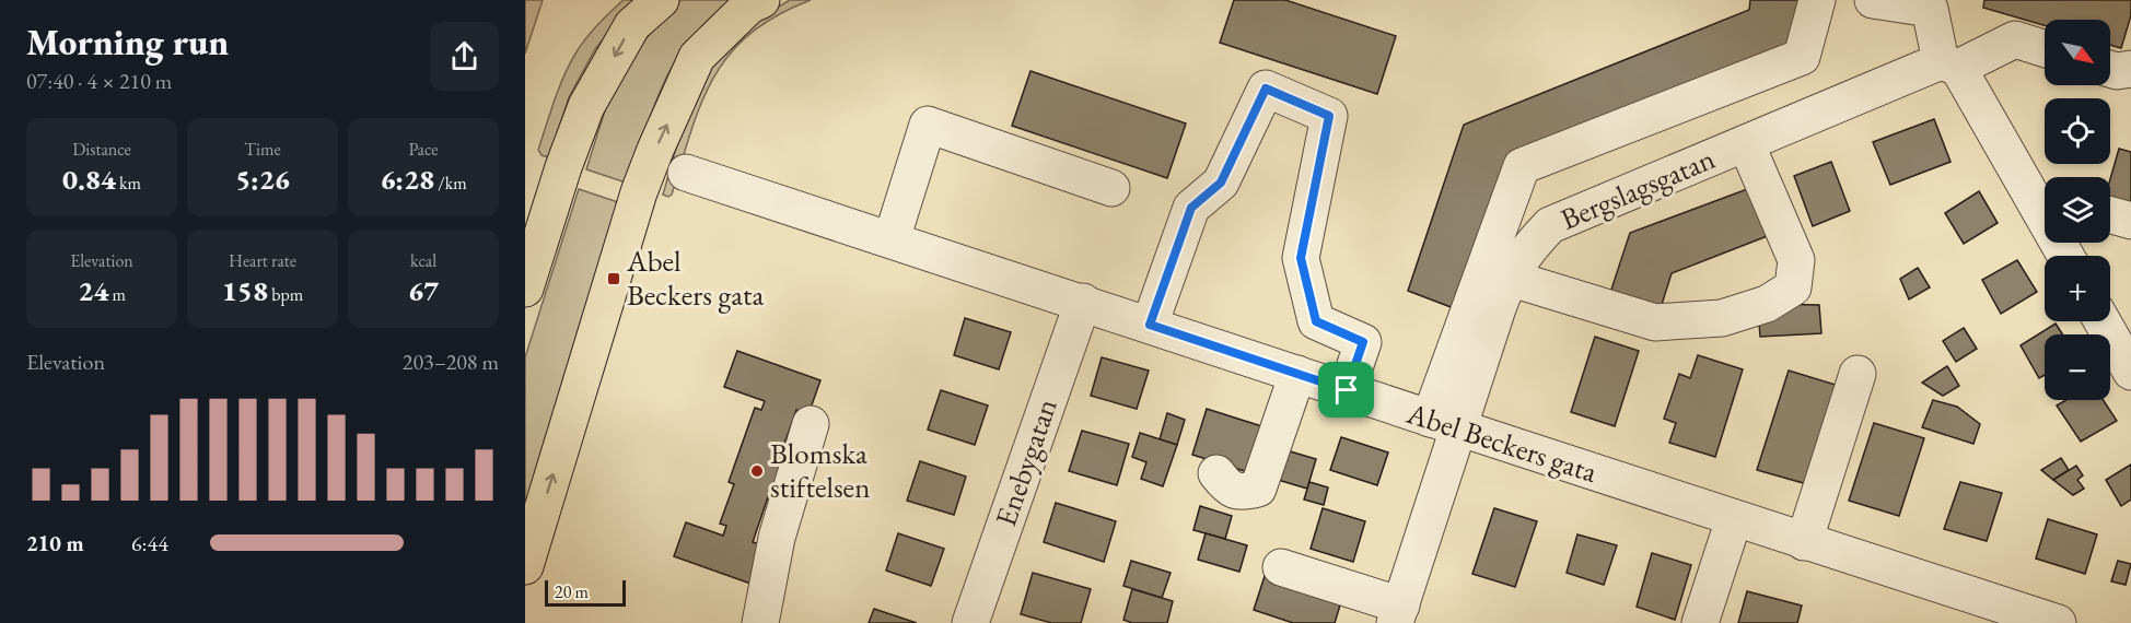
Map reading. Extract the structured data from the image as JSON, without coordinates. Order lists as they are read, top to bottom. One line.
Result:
{"streets":{"street":["Bergslagsgatan","Abel Beckers gata","Enebygatan"]},"crossings":[["Bergslagsgatan","Abel Beckers gata"],["Abel Beckers gata","Enebygatan"]],"places":{"transit":["Abel Beckers gata"],"other":["Blomska stiftelsen"]},"scale_bar":"20 m","north":"bottom right","page":{"heading":["Morning run","07:40 · 4 × 210 m"],"map_buttons":["+","−"],"stats":[["Distance","0.84 km"],["Time","5:26"],["Pace","6:28 /km"],["Elevation","24 m"],["Heart rate","158 bpm"],["kcal","67"]],"chart":["Elevation","203–208 m"],"list":[{"name":"210 m","note":"6:44"}],"scale":"20 m"}}
